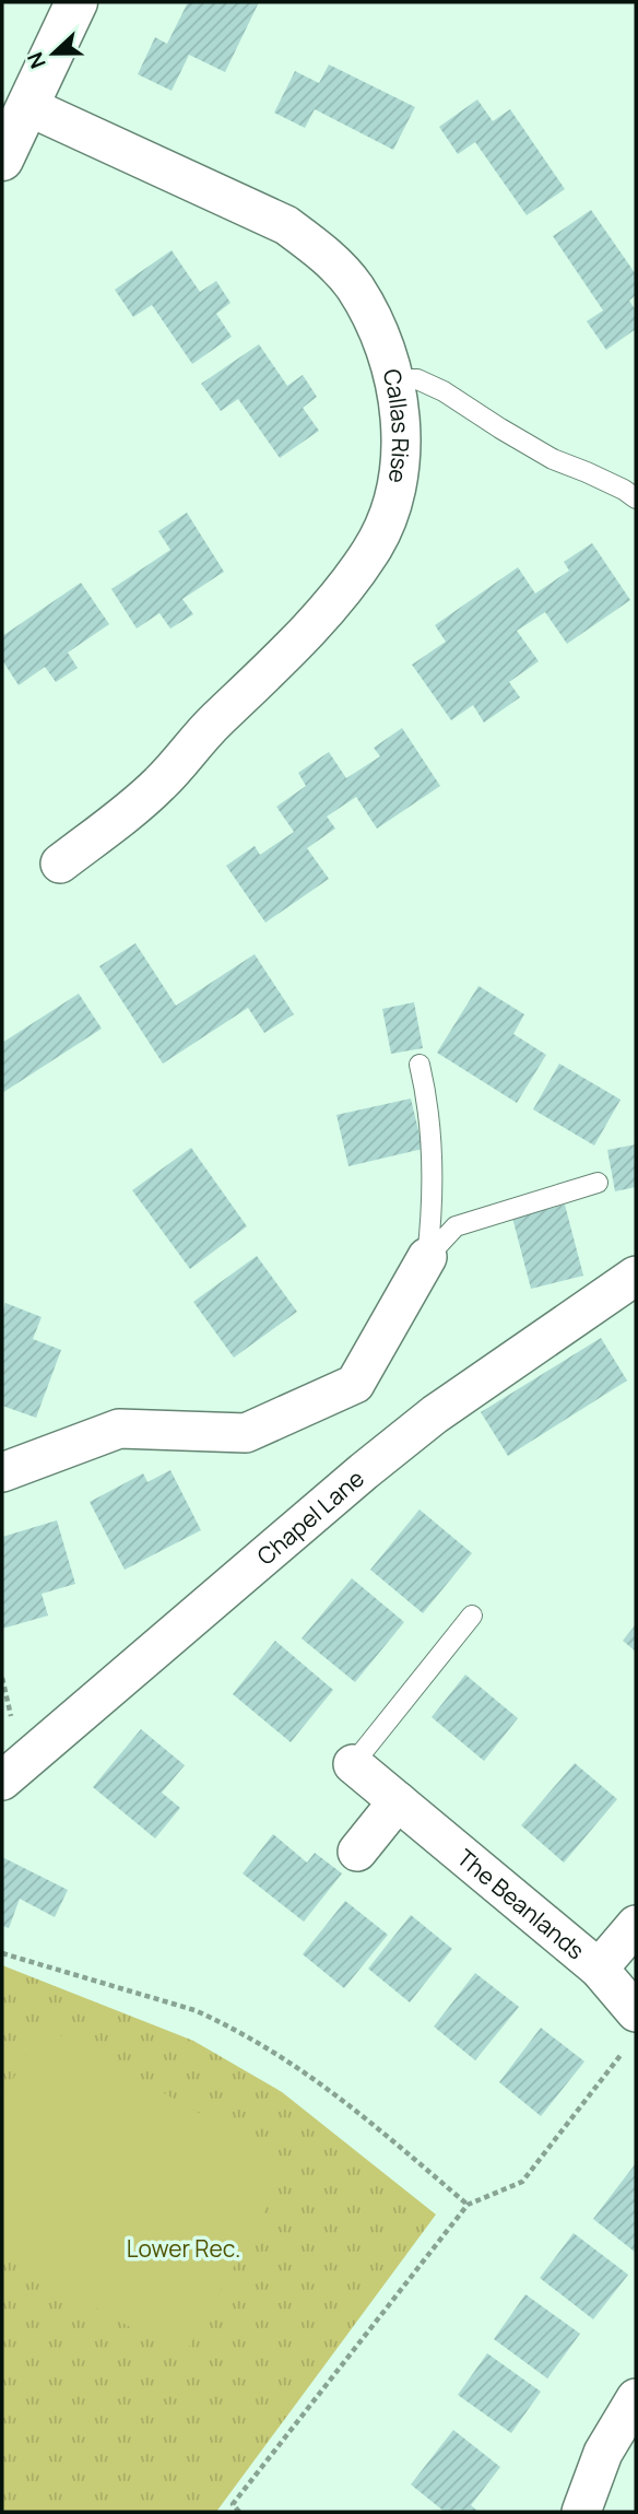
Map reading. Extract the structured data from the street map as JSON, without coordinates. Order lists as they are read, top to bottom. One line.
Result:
{"streets":{"street":["Callas Rise","Chapel Lane","The Beanlands"]},"parks":["Lower Rec."],"north":"left"}
